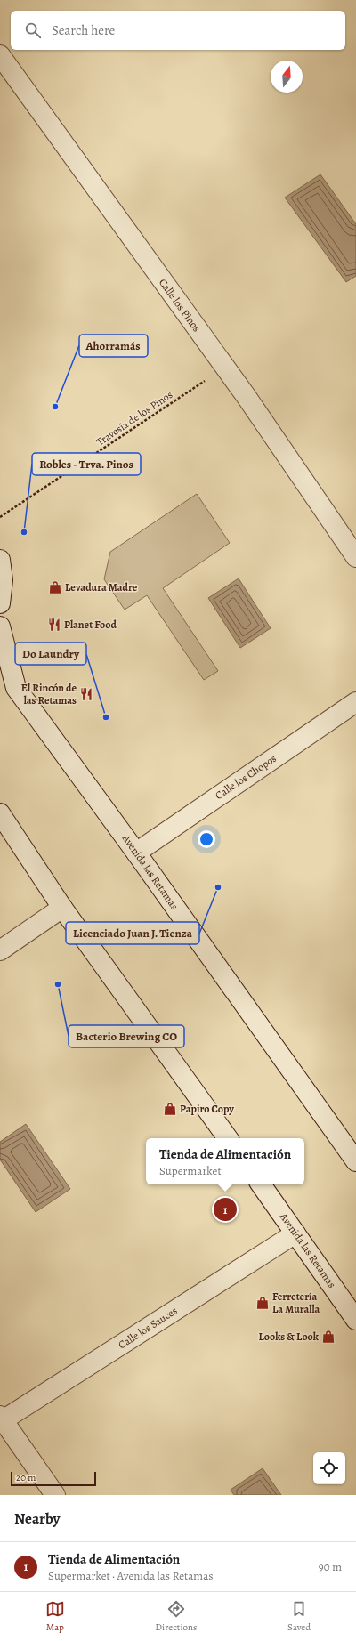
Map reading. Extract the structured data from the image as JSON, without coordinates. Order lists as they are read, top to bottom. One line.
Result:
{"streets":{"street":["Calle los Pinos","Calle los Chopos","Avenida las Retamas","Calle los Sauces"],"path":["Travesía de los Pinos"]},"crossings":[["Calle los Pinos","Travesía de los Pinos"],["Calle los Chopos","Avenida las Retamas"],["Avenida las Retamas","Calle los Sauces"]],"places":{"other":["Ahorramás","Robles - Trva. Pinos","Do Laundry","Licenciado Juan J. Tienza","Bacterio Brewing CO"],"shop":["Levadura Madre","Papiro Copy","Ferretería La Muralla","Looks & Look"],"restaurant":["Planet Food","El Rincón de las Retamas"]},"scale_bar":"20 m","north":"top","page":{"search":"Search here","popup":["Tienda de Alimentación","Supermarket"],"pins":"1","scale":"20 m","heading":"Nearby","list":[{"mark":"1","name":"Tienda de Alimentación","note":"Supermarket · Avenida las Retamas","value":"90 m"}],"nav":["Map","Directions","Saved"]}}
